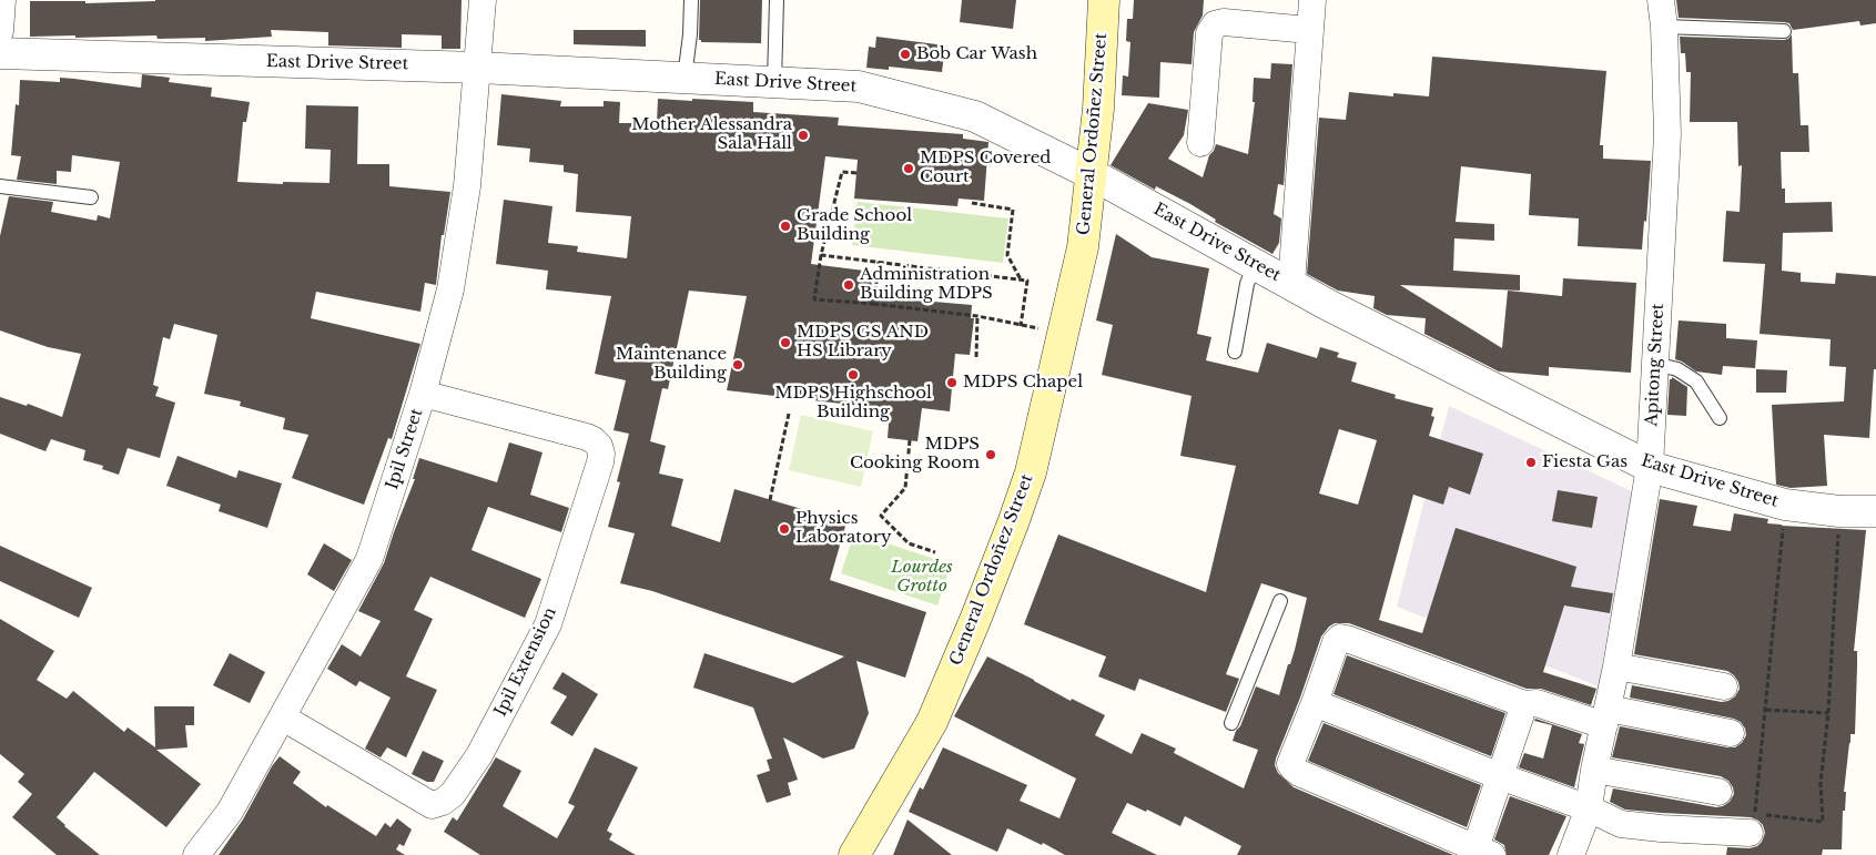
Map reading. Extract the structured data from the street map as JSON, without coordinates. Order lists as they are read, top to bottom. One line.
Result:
{"streets":{"main road":["General Ordoñez Street"],"street":["East Drive Street","Apitong Street","Ipil Street","Ipil Extension"]},"crossings":[["East Drive Street","General Ordoñez Street"],["East Drive Street","Apitong Street"],["East Drive Street","Ipil Street"],["Ipil Street","Ipil Extension"]],"parks":["Lourdes Grotto"],"places":["Bob Car Wash","Mother Alessandra Sala Hall","MDPS Covered Court","Grade School Building","Administration Building MDPS","MDPS GS AND HS Library","Maintenance Building","MDPS Highschool Building","MDPS Chapel","MDPS Cooking Room","Fiesta Gas","Physics Laboratory"]}
